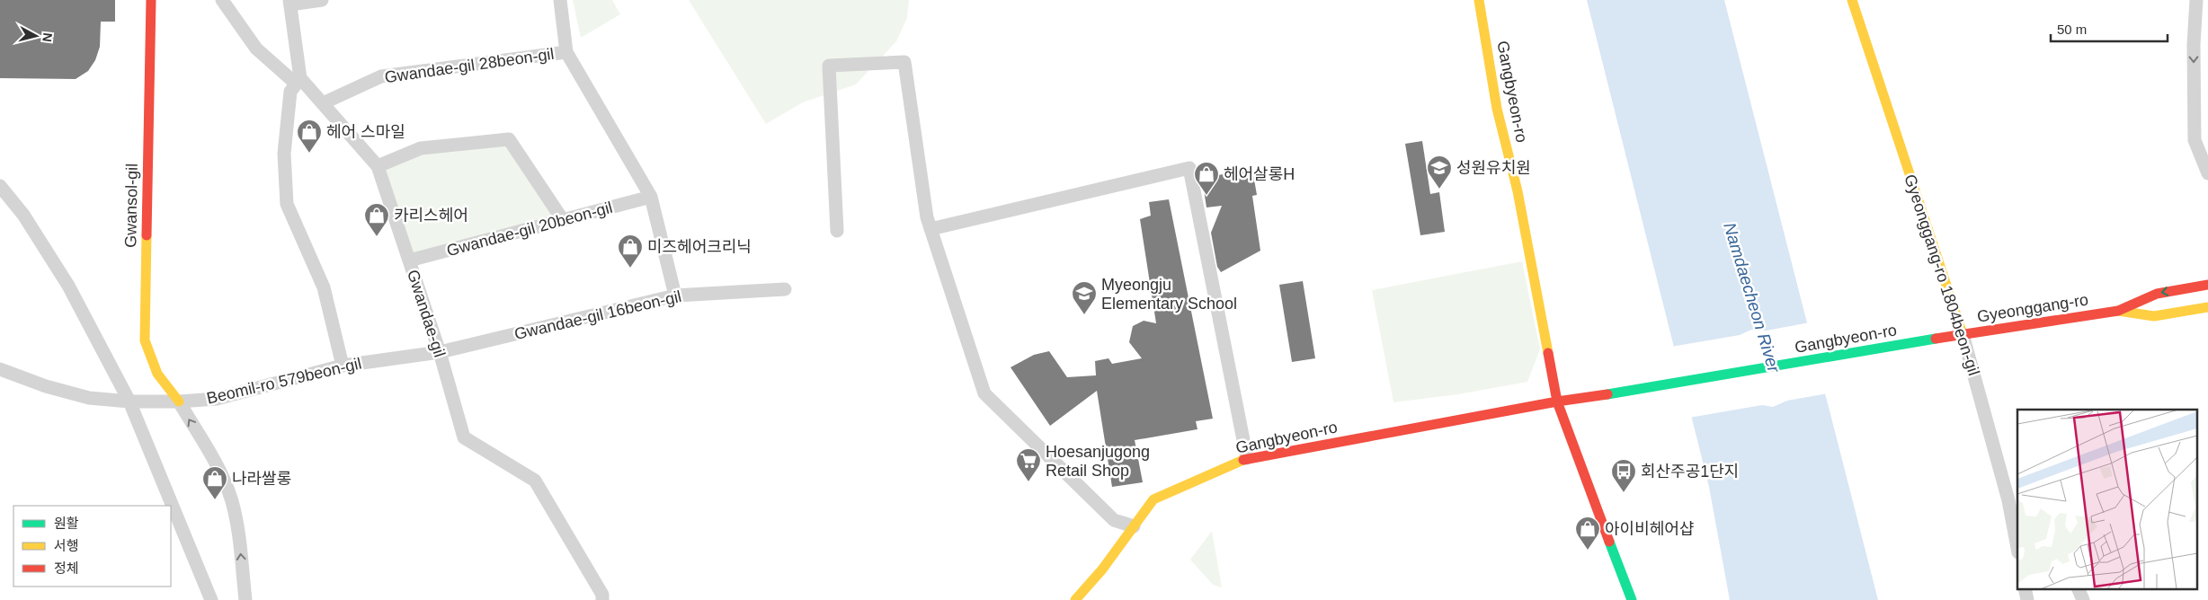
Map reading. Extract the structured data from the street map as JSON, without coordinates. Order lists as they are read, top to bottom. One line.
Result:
{"streets":{"street":["Gwandae-gil 28beon-gil","Gangbyeon-ro","Gwansol-gil","Gwandae-gil 20beon-gil","Gyeonggang-ro 1804beon-gil","Gyeonggang-ro","Gwandae-gil","Gwandae-gil 16beon-gil","Beomil-ro 579beon-gil"]},"crossings":[["Gwandae-gil 28beon-gil","Gwandae-gil"],["Gangbyeon-ro","Gyeonggang-ro 1804beon-gil"],["Gangbyeon-ro","Gyeonggang-ro"],["Gwansol-gil","Beomil-ro 579beon-gil"],["Gwandae-gil 20beon-gil","Gwandae-gil"],["Gyeonggang-ro 1804beon-gil","Gyeonggang-ro"],["Gwandae-gil","Gwandae-gil 16beon-gil"],["Gwandae-gil","Beomil-ro 579beon-gil"],["Gwandae-gil 16beon-gil","Beomil-ro 579beon-gil"]],"water":["Namdaecheon River"],"places":{"shop":["헤어 스마일","헤어살롱H","카리스헤어","미즈헤어크리닉","나라쌀롱","아이비헤어샵"],"school or university":["성원유치원","Myeongju Elementary School"],"supermarket":["Hoesanjugong Retail Shop"],"bus stop":["회산주공1단지"]},"legend":["원활","서행","정체"],"scale_bar":"50 m","north":"right"}
